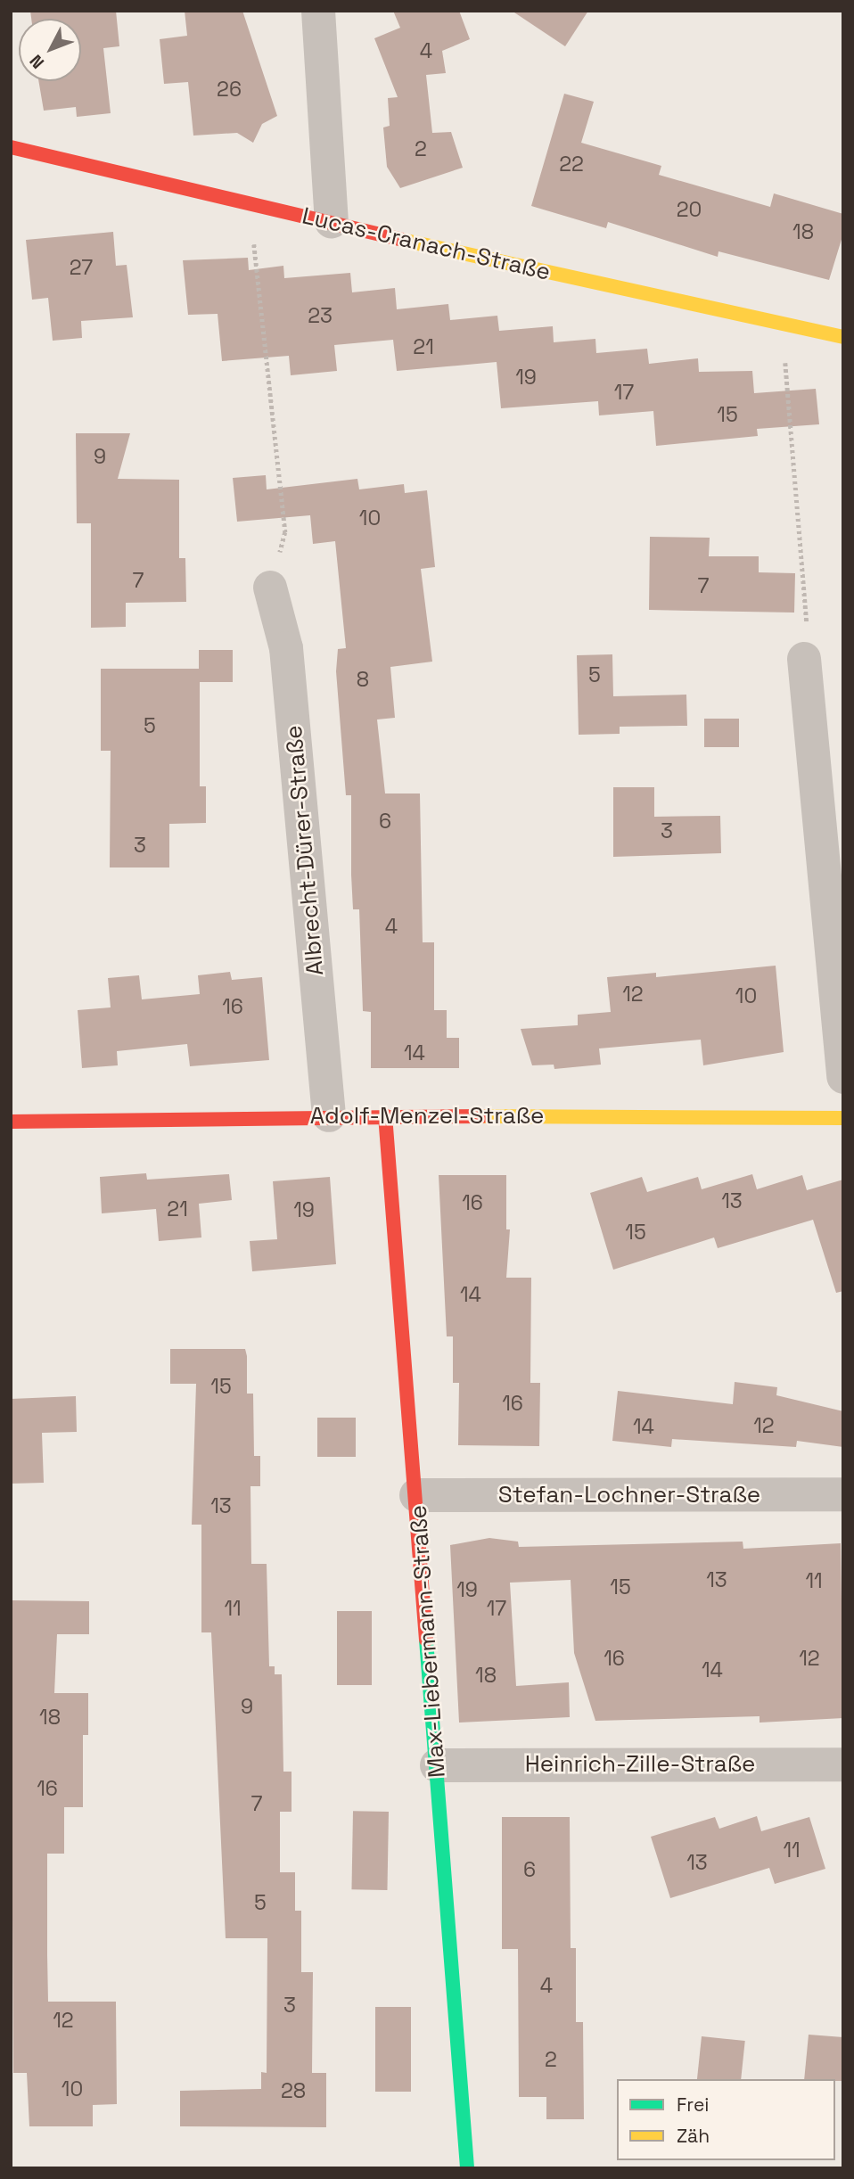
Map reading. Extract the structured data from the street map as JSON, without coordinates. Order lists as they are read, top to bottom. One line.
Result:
{"streets":{"street":["Lucas-Cranach-Straße","Albrecht-Dürer-Straße","Adolf-Menzel-Straße","Stefan-Lochner-Straße","Max-Liebermann-Straße","Heinrich-Zille-Straße"]},"crossings":[["Albrecht-Dürer-Straße","Adolf-Menzel-Straße"],["Adolf-Menzel-Straße","Max-Liebermann-Straße"],["Stefan-Lochner-Straße","Max-Liebermann-Straße"],["Max-Liebermann-Straße","Heinrich-Zille-Straße"]],"house_numbers":["4","26","2","22","20","18","27","23","21","19","17","15","9","10","7","7","5","8","5","6","3","3","4","12","10","16","14","13","16","21","19","15","14","15","16","12","14","13","13","11","15","19","11","17","16","12","14","18","9","18","16","7","11","13","6","5","4","3","12","2","10","28"],"legend":["Frei","Zäh"],"north":"bottom left"}
